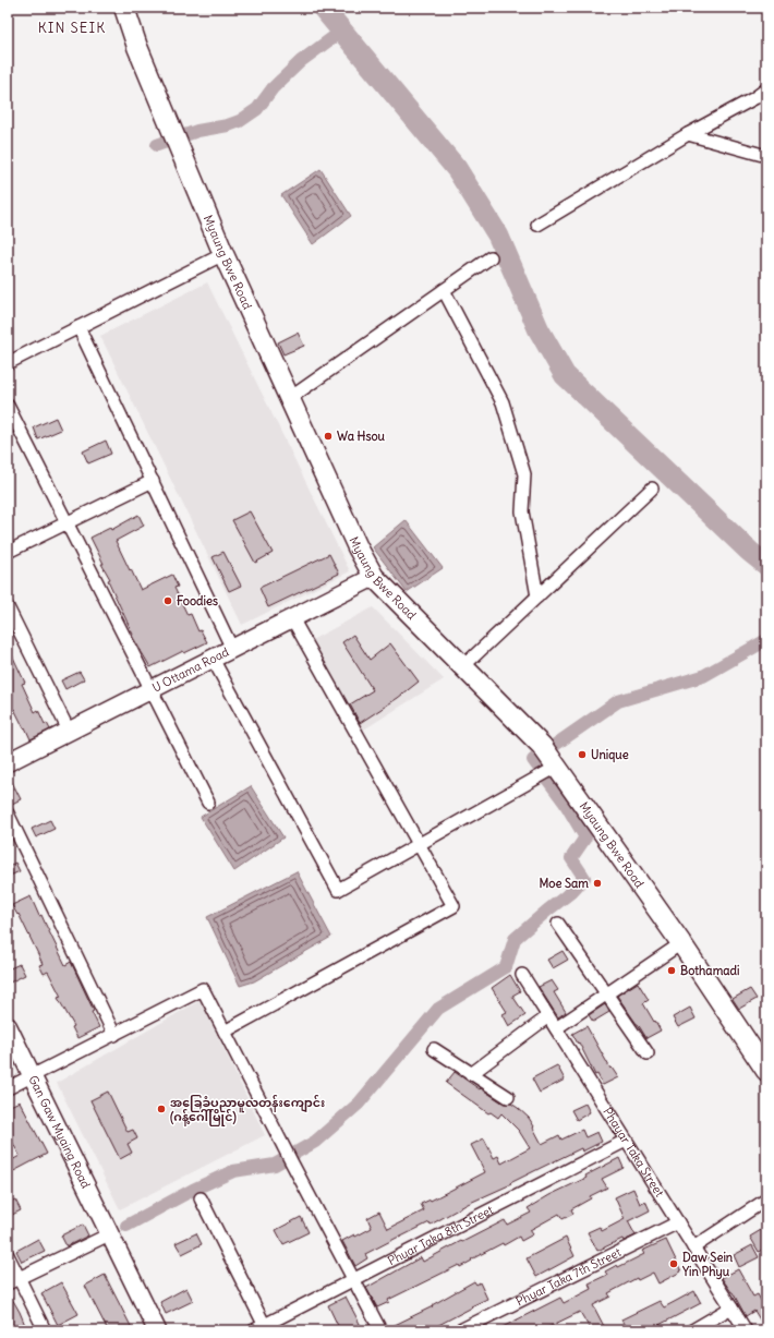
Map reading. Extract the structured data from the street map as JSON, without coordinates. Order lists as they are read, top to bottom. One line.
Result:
{"streets":{"main road":["Myaung Bwe Road"],"street":["U Ottama Road","Gan Gaw Myaing Road","Phayar Taka Street","Phyar Taka 8th Street","Phyar Taka 7th Street"]},"crossings":[["Myaung Bwe Road","U Ottama Road"],["Phayar Taka Street","Phyar Taka 8th Street"],["Phayar Taka Street","Phyar Taka 7th Street"]],"districts":["KIN SEIK"],"places":["Wa Hsou","Foodies","Unique","Moe Sam","Bothamadi","အခြေခံပညာမူလတန်းကျောင်း (ဂန့်ဂေါ်မြိုင်)","Daw Sein Yin Phyu"]}
